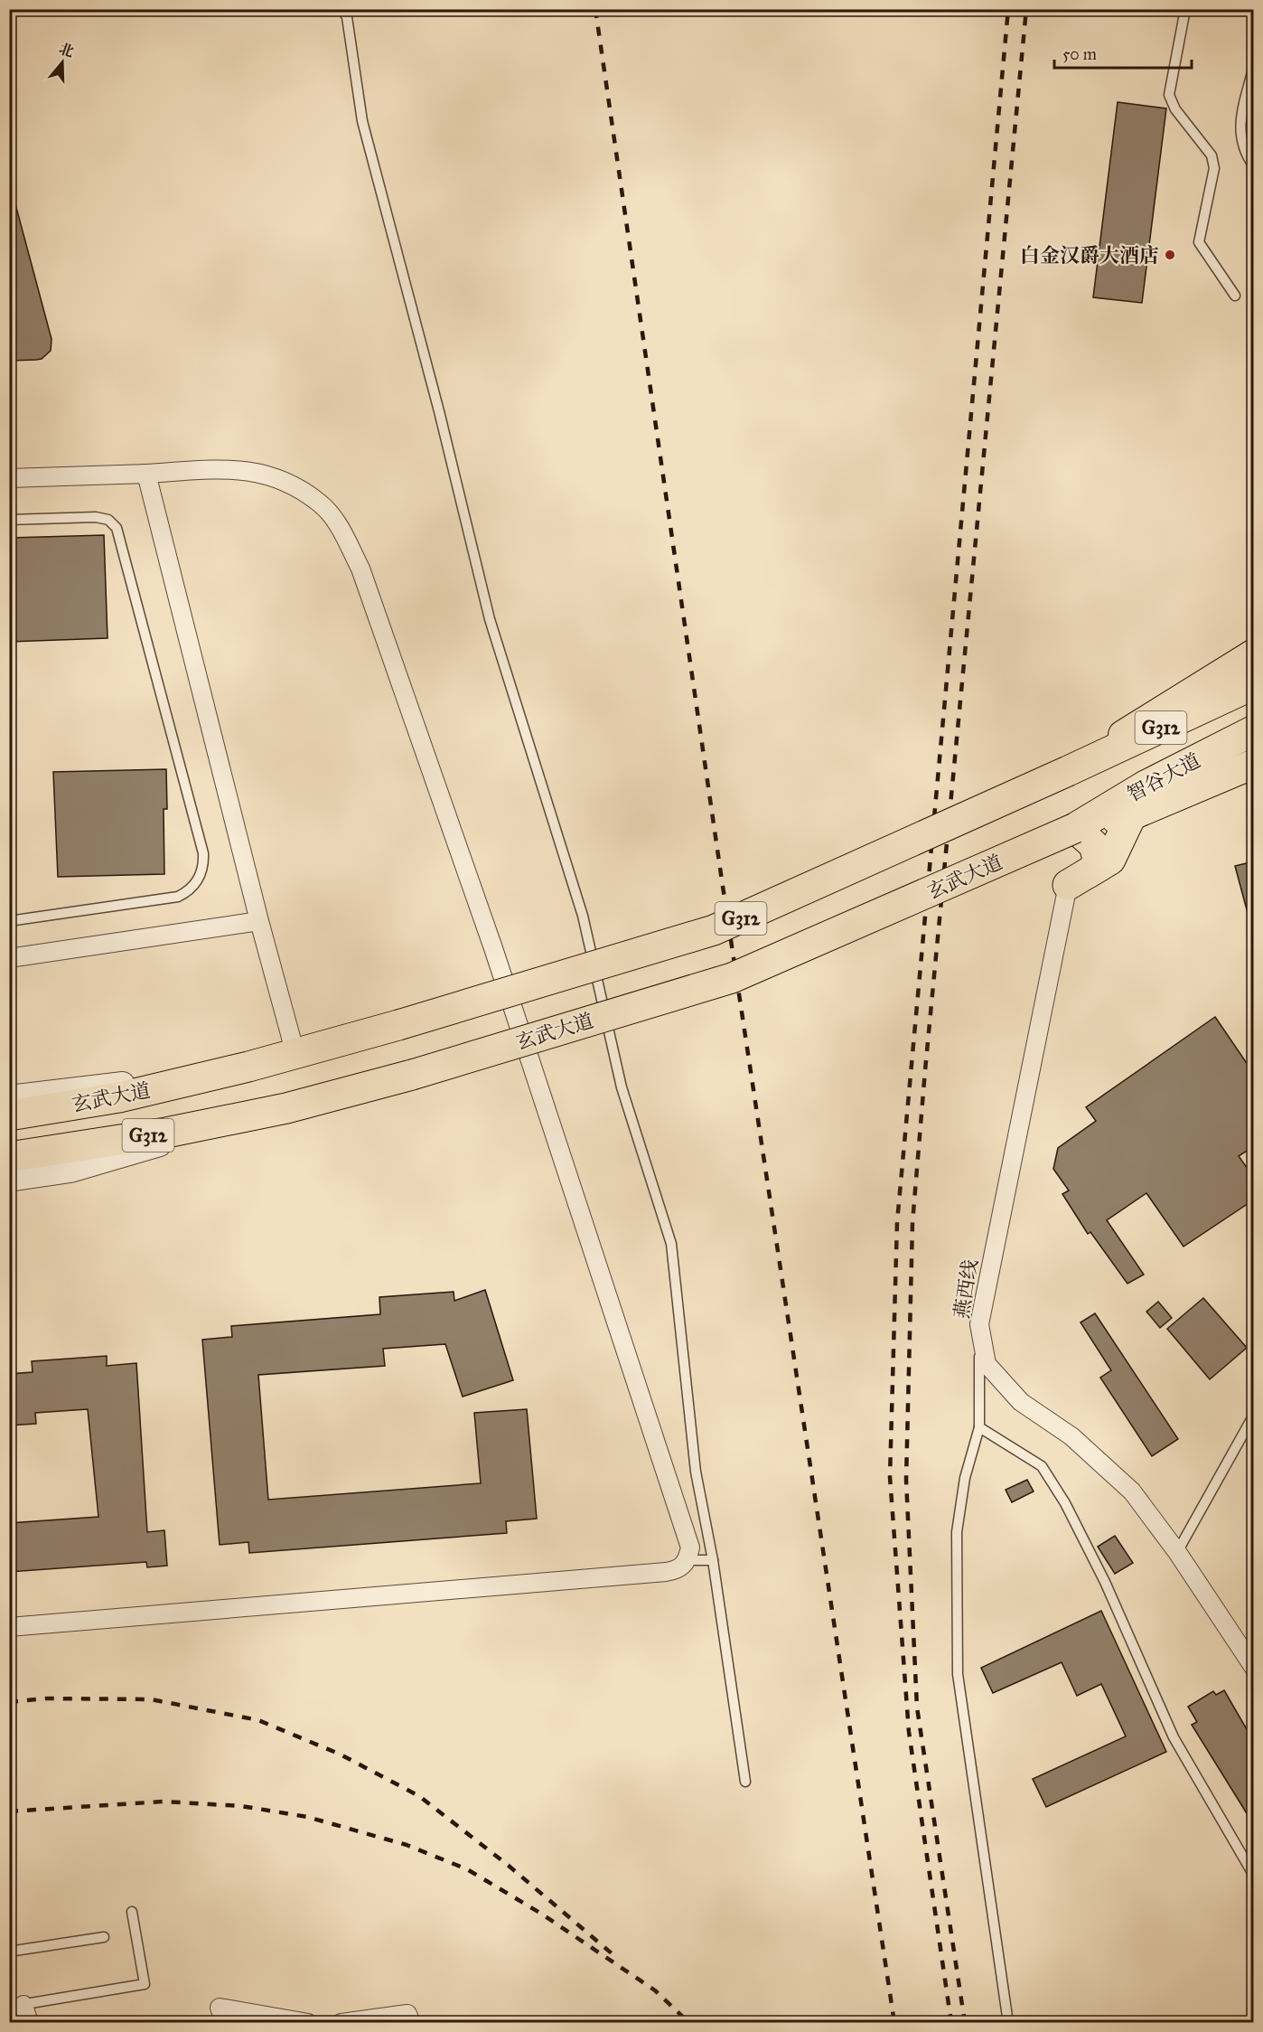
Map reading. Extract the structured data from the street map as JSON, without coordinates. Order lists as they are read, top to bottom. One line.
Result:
{"streets":{"highway":["G312","智谷大道","玄武大道"],"street":["燕西线"]},"crossings":[["G312","玄武大道"],["智谷大道","玄武大道"]],"places":["白金汉爵大酒店"],"scale_bar":"50 m","north":"top"}
